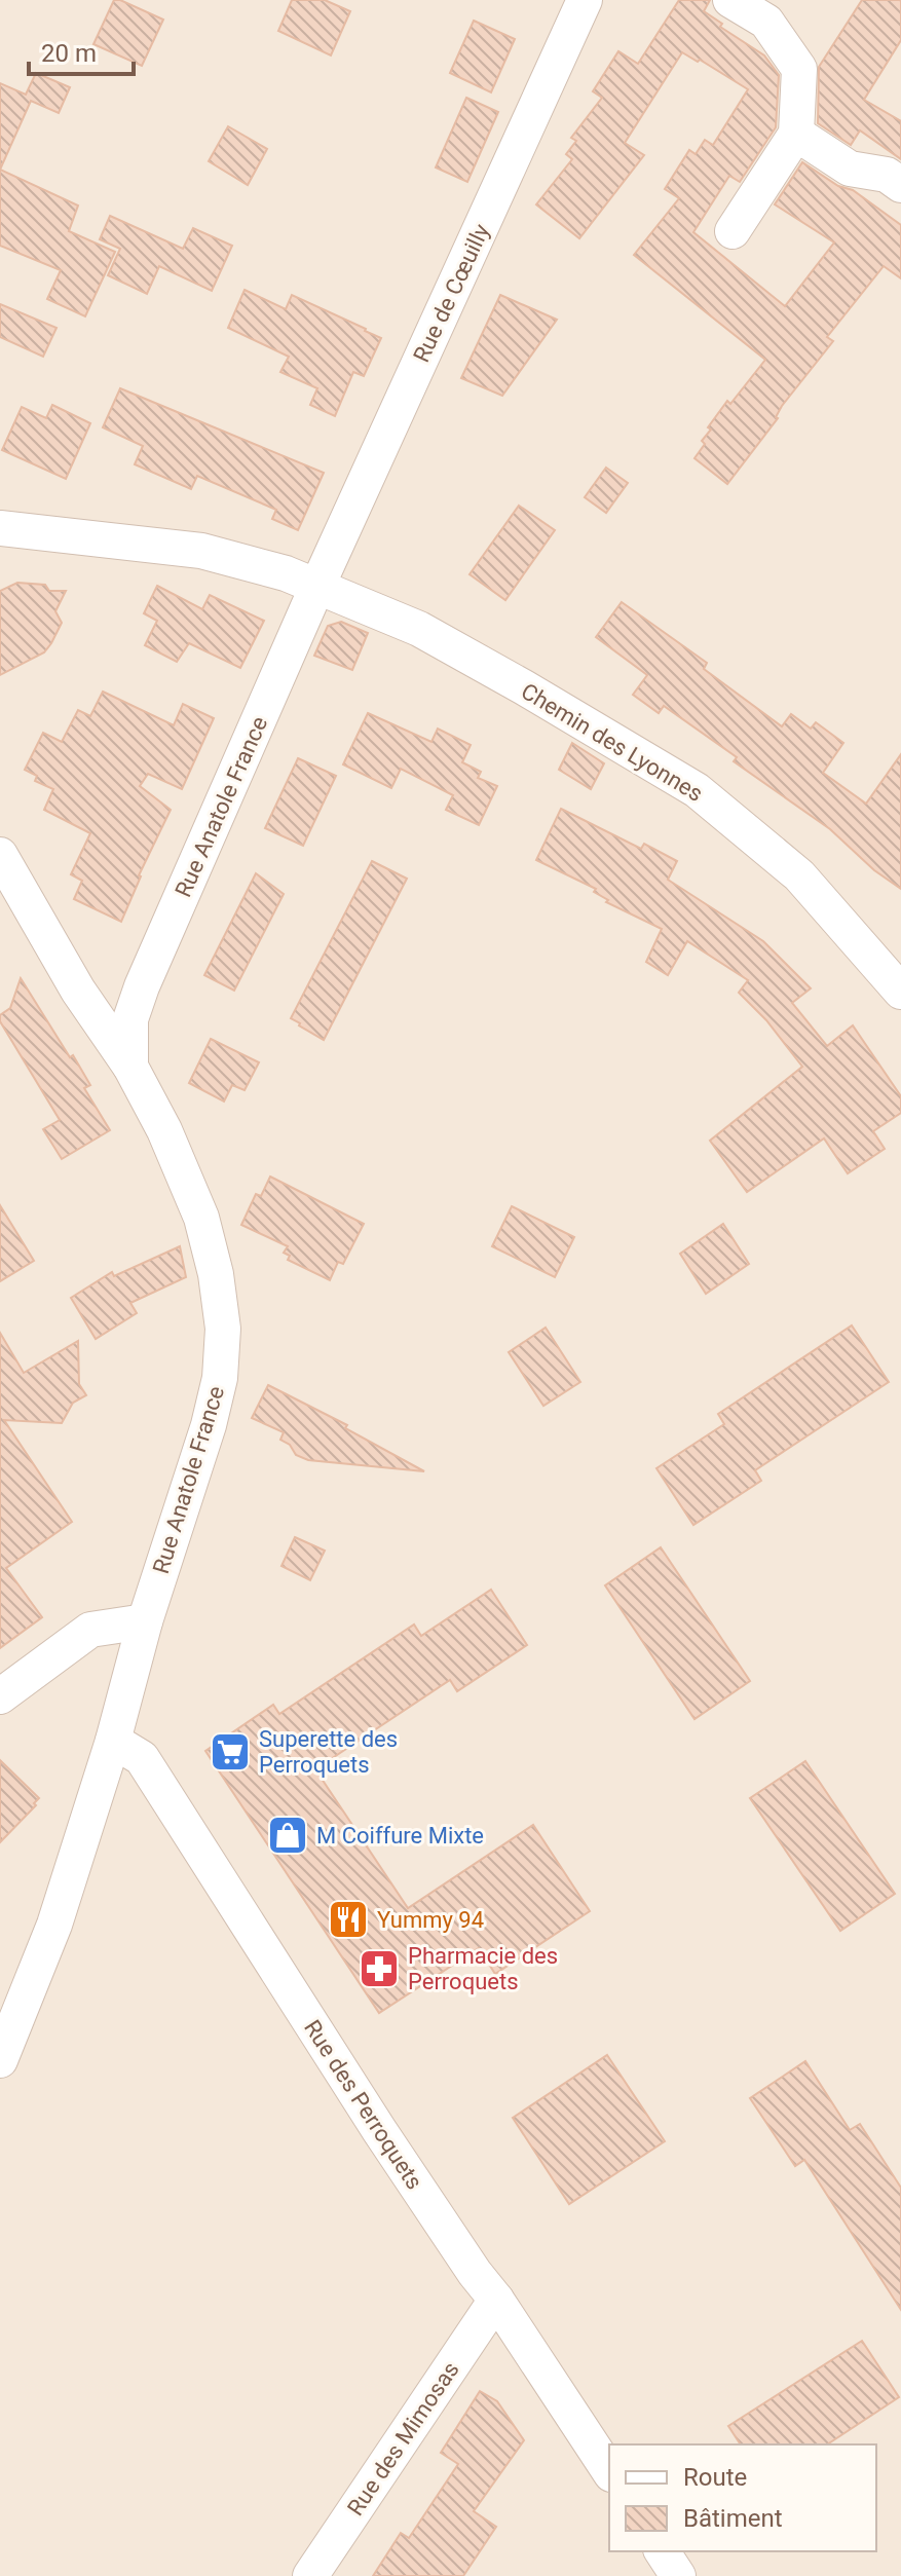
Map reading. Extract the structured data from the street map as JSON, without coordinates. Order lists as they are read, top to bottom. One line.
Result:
{"streets":{"street":["Rue de Cœuilly","Chemin des Lyonnes","Rue Anatole France","Rue des Perroquets","Rue des Mimosas"]},"crossings":[["Rue de Cœuilly","Chemin des Lyonnes"],["Rue de Cœuilly","Rue Anatole France"],["Chemin des Lyonnes","Rue Anatole France"],["Rue Anatole France","Rue des Perroquets"],["Rue des Perroquets","Rue des Mimosas"]],"places":{"supermarket":["Superette des Perroquets"],"shop":["M Coiffure Mixte"],"restaurant":["Yummy 94"],"pharmacy":["Pharmacie des Perroquets"]},"legend":["Route","Bâtiment"],"scale_bar":"20 m"}
